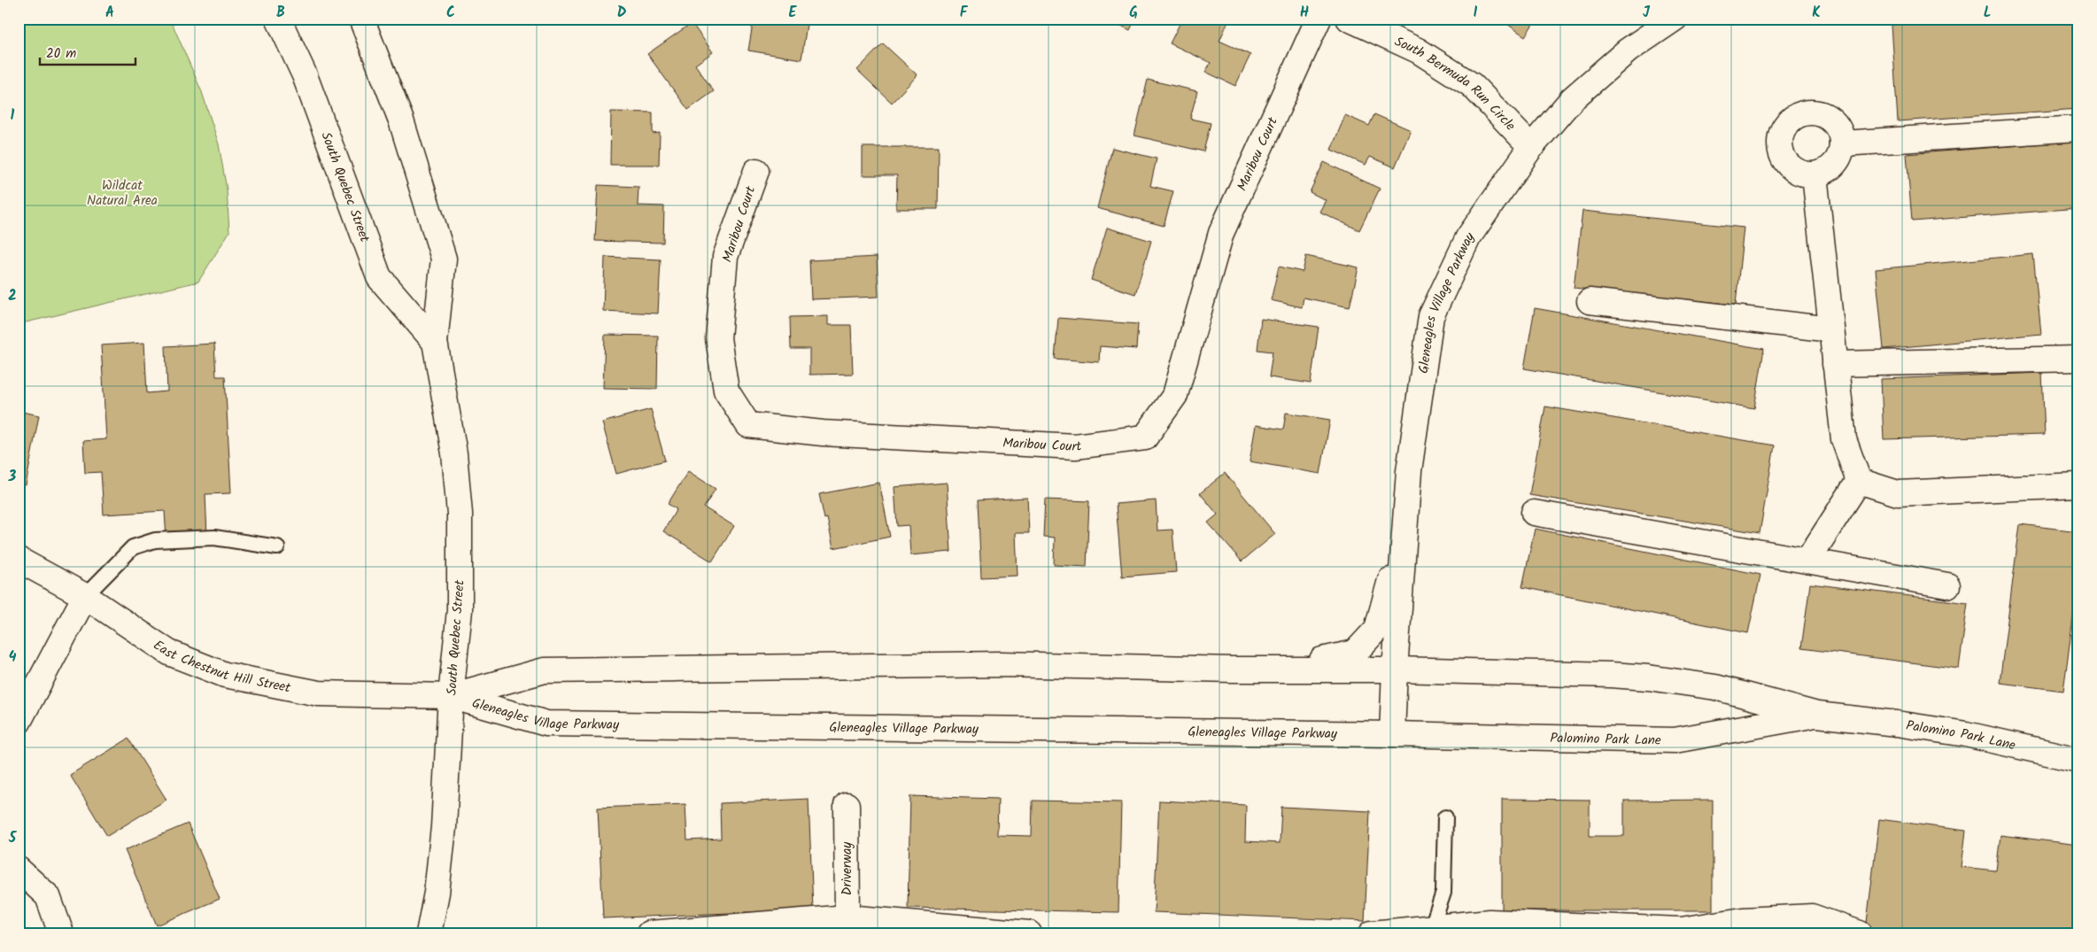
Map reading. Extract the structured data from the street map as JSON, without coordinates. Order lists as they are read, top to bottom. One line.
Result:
{"streets":{"street":["South Bermuda Run Circle","Maribou Court","South Quebec Street","Gleneagles Village Parkway","East Chestnut Hill Street","Palomino Park Lane","Driverway"]},"crossings":[["South Bermuda Run Circle","Gleneagles Village Parkway"],["South Quebec Street","Gleneagles Village Parkway"],["South Quebec Street","East Chestnut Hill Street"],["Gleneagles Village Parkway","East Chestnut Hill Street"],["Gleneagles Village Parkway","Palomino Park Lane"]],"parks":["Wildcat Natural Area"],"scale_bar":"20 m","grid":{"columns":["A","B","C","D","E","F","G","H","I","J","K","L"],"rows":["1","2","3","4","5"]}}
